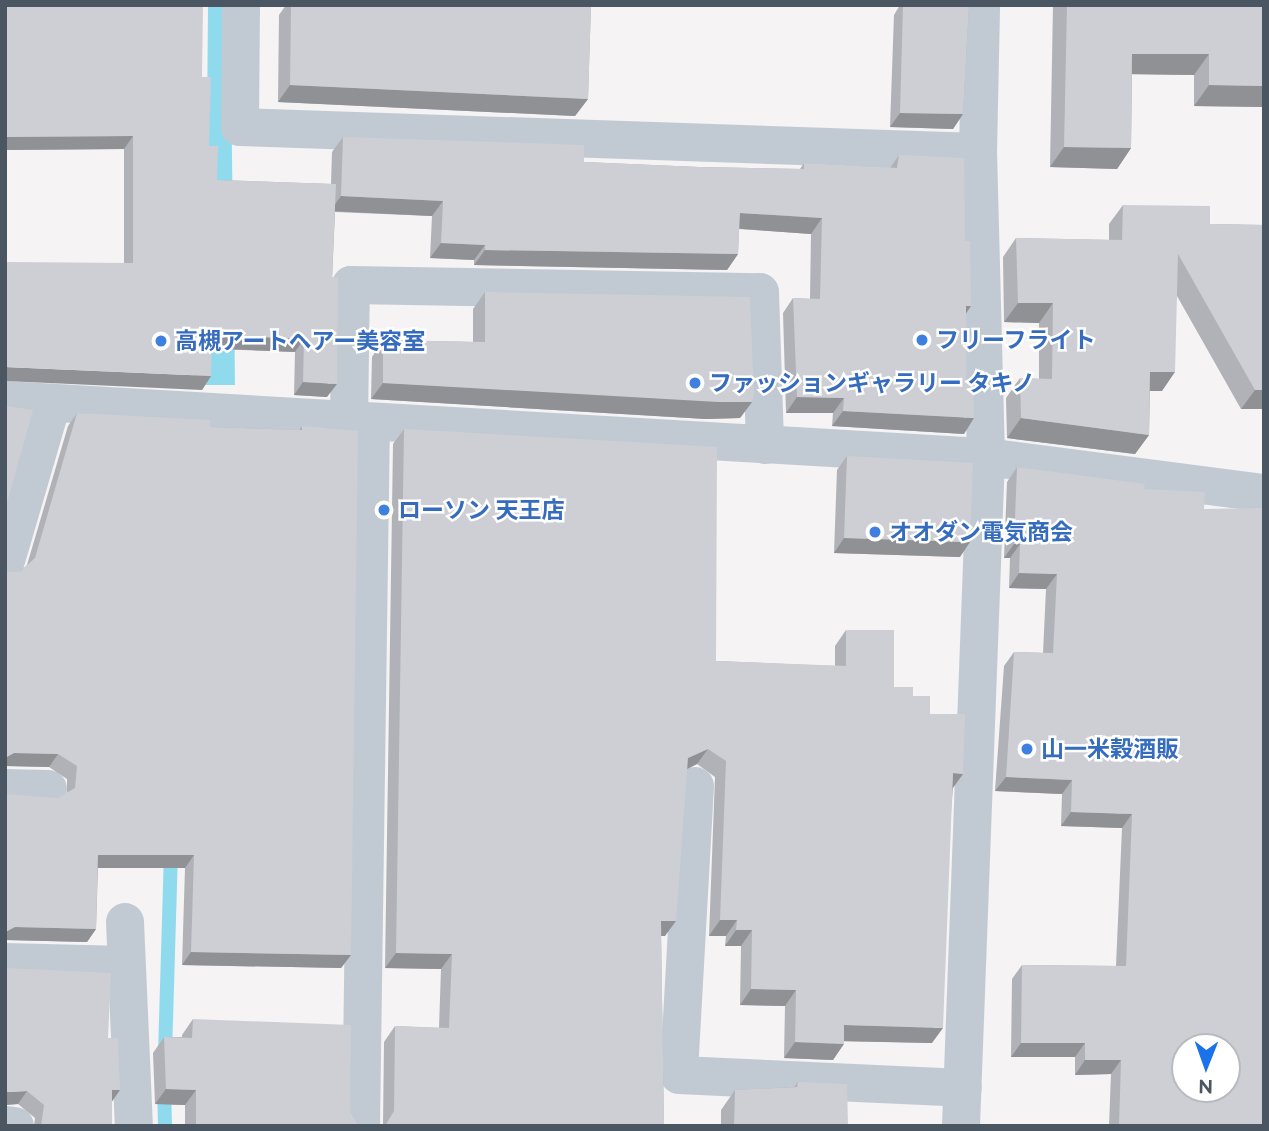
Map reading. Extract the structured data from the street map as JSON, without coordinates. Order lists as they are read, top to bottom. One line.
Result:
{"places":["フリーフライト","高槻アートヘアー美容室","ファッションギャラリー タキノ","ローソン 天王店","オオダン電気商会","山一米穀酒販"],"north":"bottom"}
